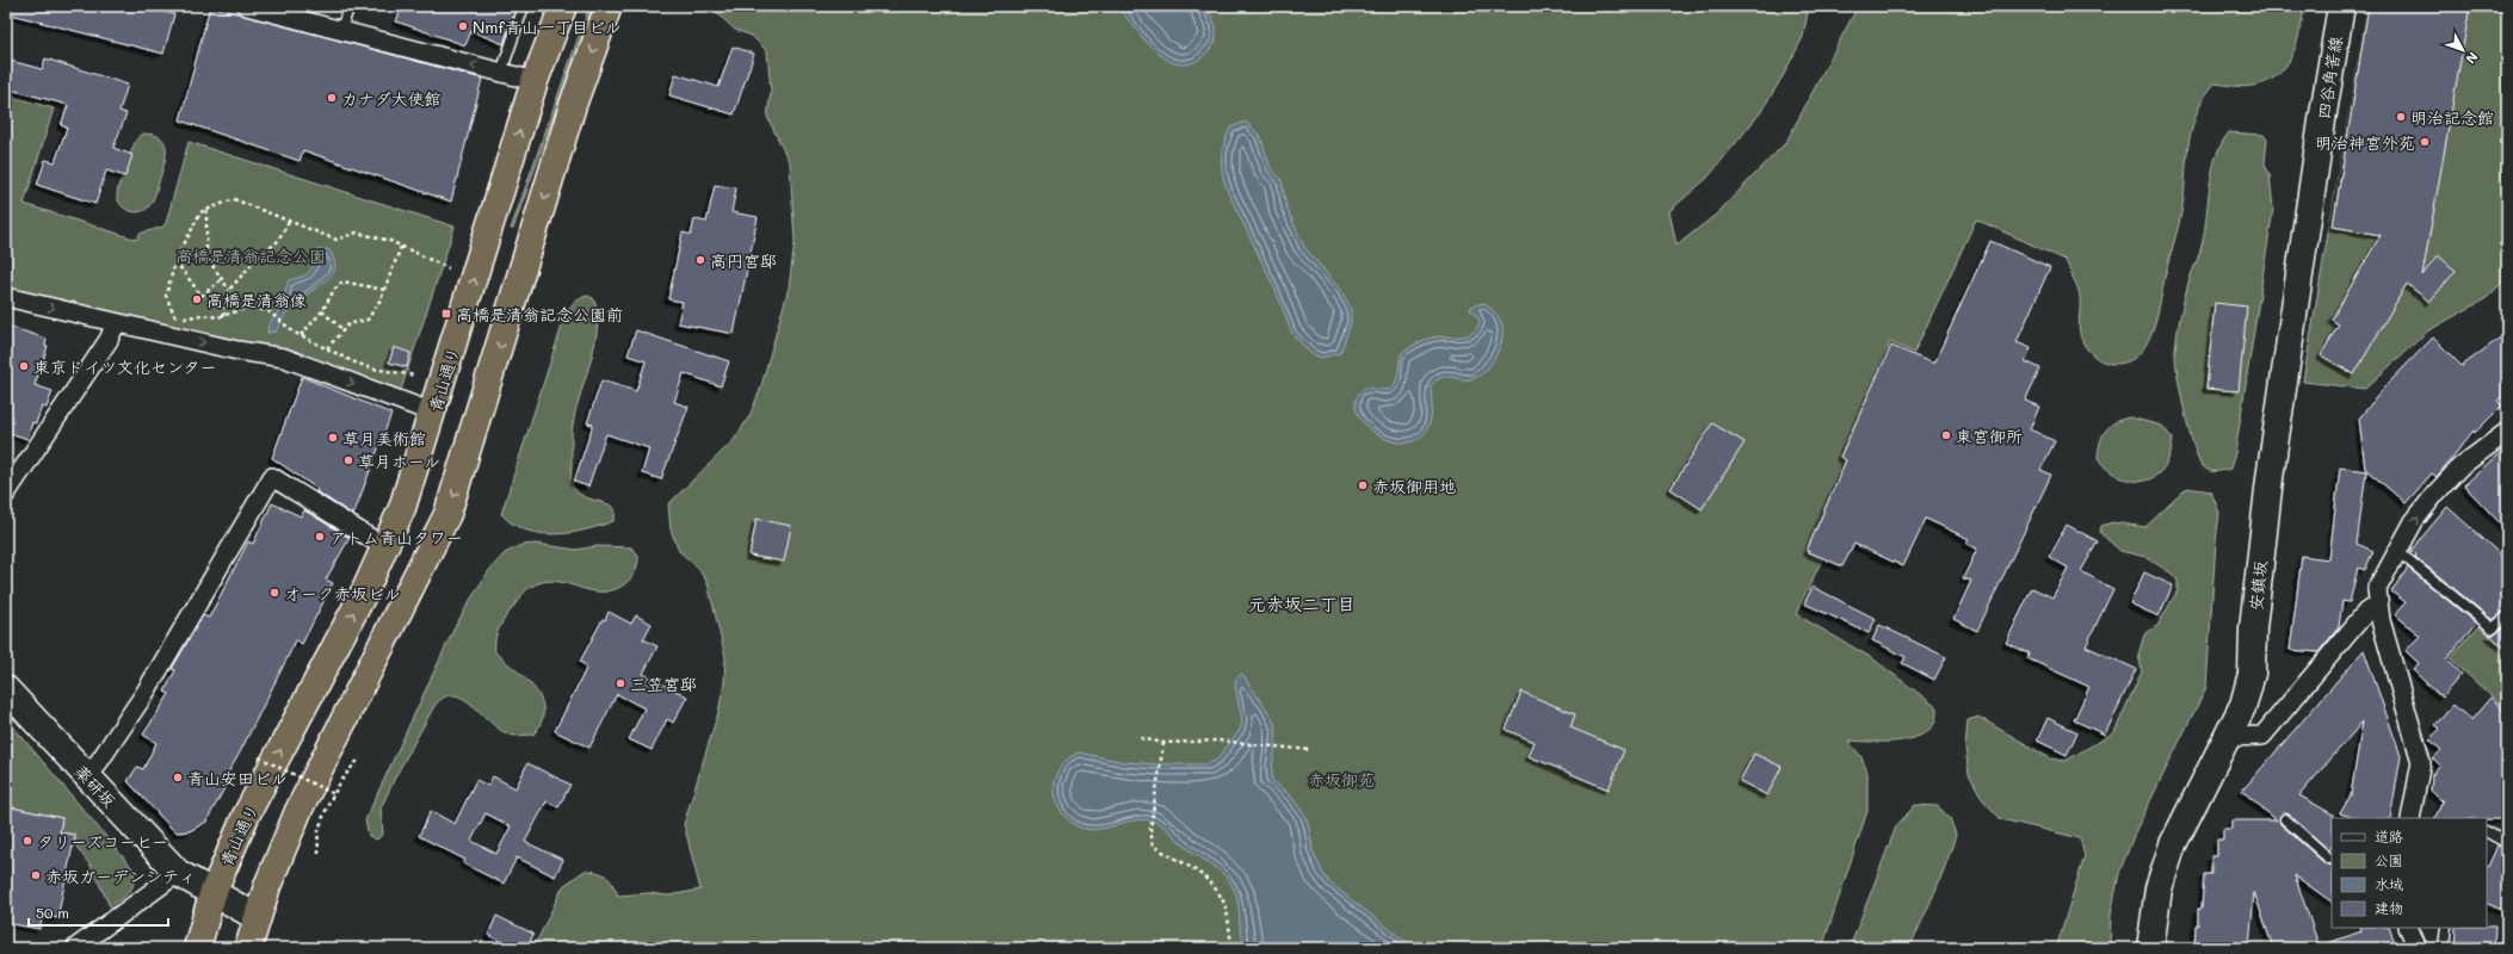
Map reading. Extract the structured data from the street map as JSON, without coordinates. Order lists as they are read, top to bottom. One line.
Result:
{"streets":{"highway":["青山通り"],"main road":["四谷角筈線","安鎮坂","薬研坂"]},"crossings":[["四谷角筈線","安鎮坂"],["青山通り","薬研坂"]],"districts":["元赤坂二丁目"],"parks":["高橋是清翁記念公園","赤坂御苑"],"places":{"other":["Nmf青山一丁目ビル","カナダ大使館","明治記念館","明治神宮外苑","高円宮邸","高橋是清翁像","東京ドイツ文化センター","東宮御所","草月美術館","草月ホール","赤坂御用地","アトム青山タワー","オーク赤坂ビル","三笠宮邸","青山安田ビル","タリーズコーヒー","赤坂ガーデンシティ"],"transit":["高橋是清翁記念公園前"]},"legend":["道路","公園","水域","建物"],"scale_bar":"50 m","north":"bottom right"}
